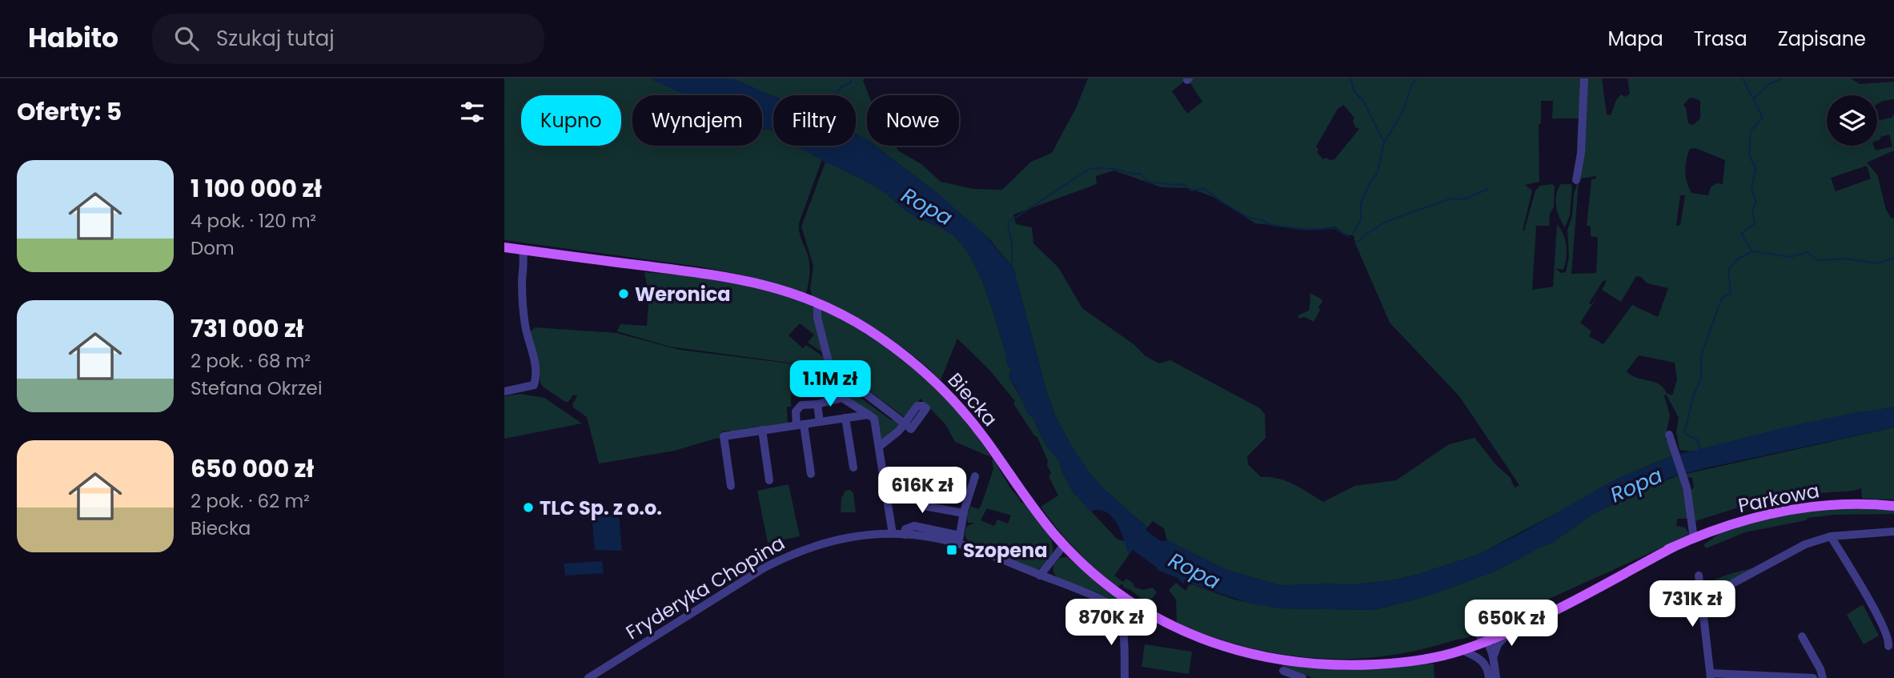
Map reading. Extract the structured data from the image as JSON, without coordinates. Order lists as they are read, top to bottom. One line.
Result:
{"streets":{"main road":["Biecka","Parkowa"],"street":["Fryderyka Chopina"]},"crossings":[["Biecka","Parkowa"]],"water":["Ropa"],"places":{"other":["Weronica","TLC Sp. z o.o."],"transit":["Szopena"]},"page":{"header":"Habito","search":"Szukaj tutaj","nav":["Mapa","Trasa","Zapisane"],"heading":"Oferty: 5","chip":["Kupno","Wynajem","Filtry","Nowe"],"list":[{"name":"1 100 000 zł","note":"4 pok. · 120 m² · Dom"},{"name":"731 000 zł","note":"2 pok. · 68 m² · Stefana Okrzei"},{"name":"650 000 zł","note":"2 pok. · 62 m² · Biecka"}],"price":["1.1M zł","616K zł","731K zł","870K zł","650K zł"]}}
